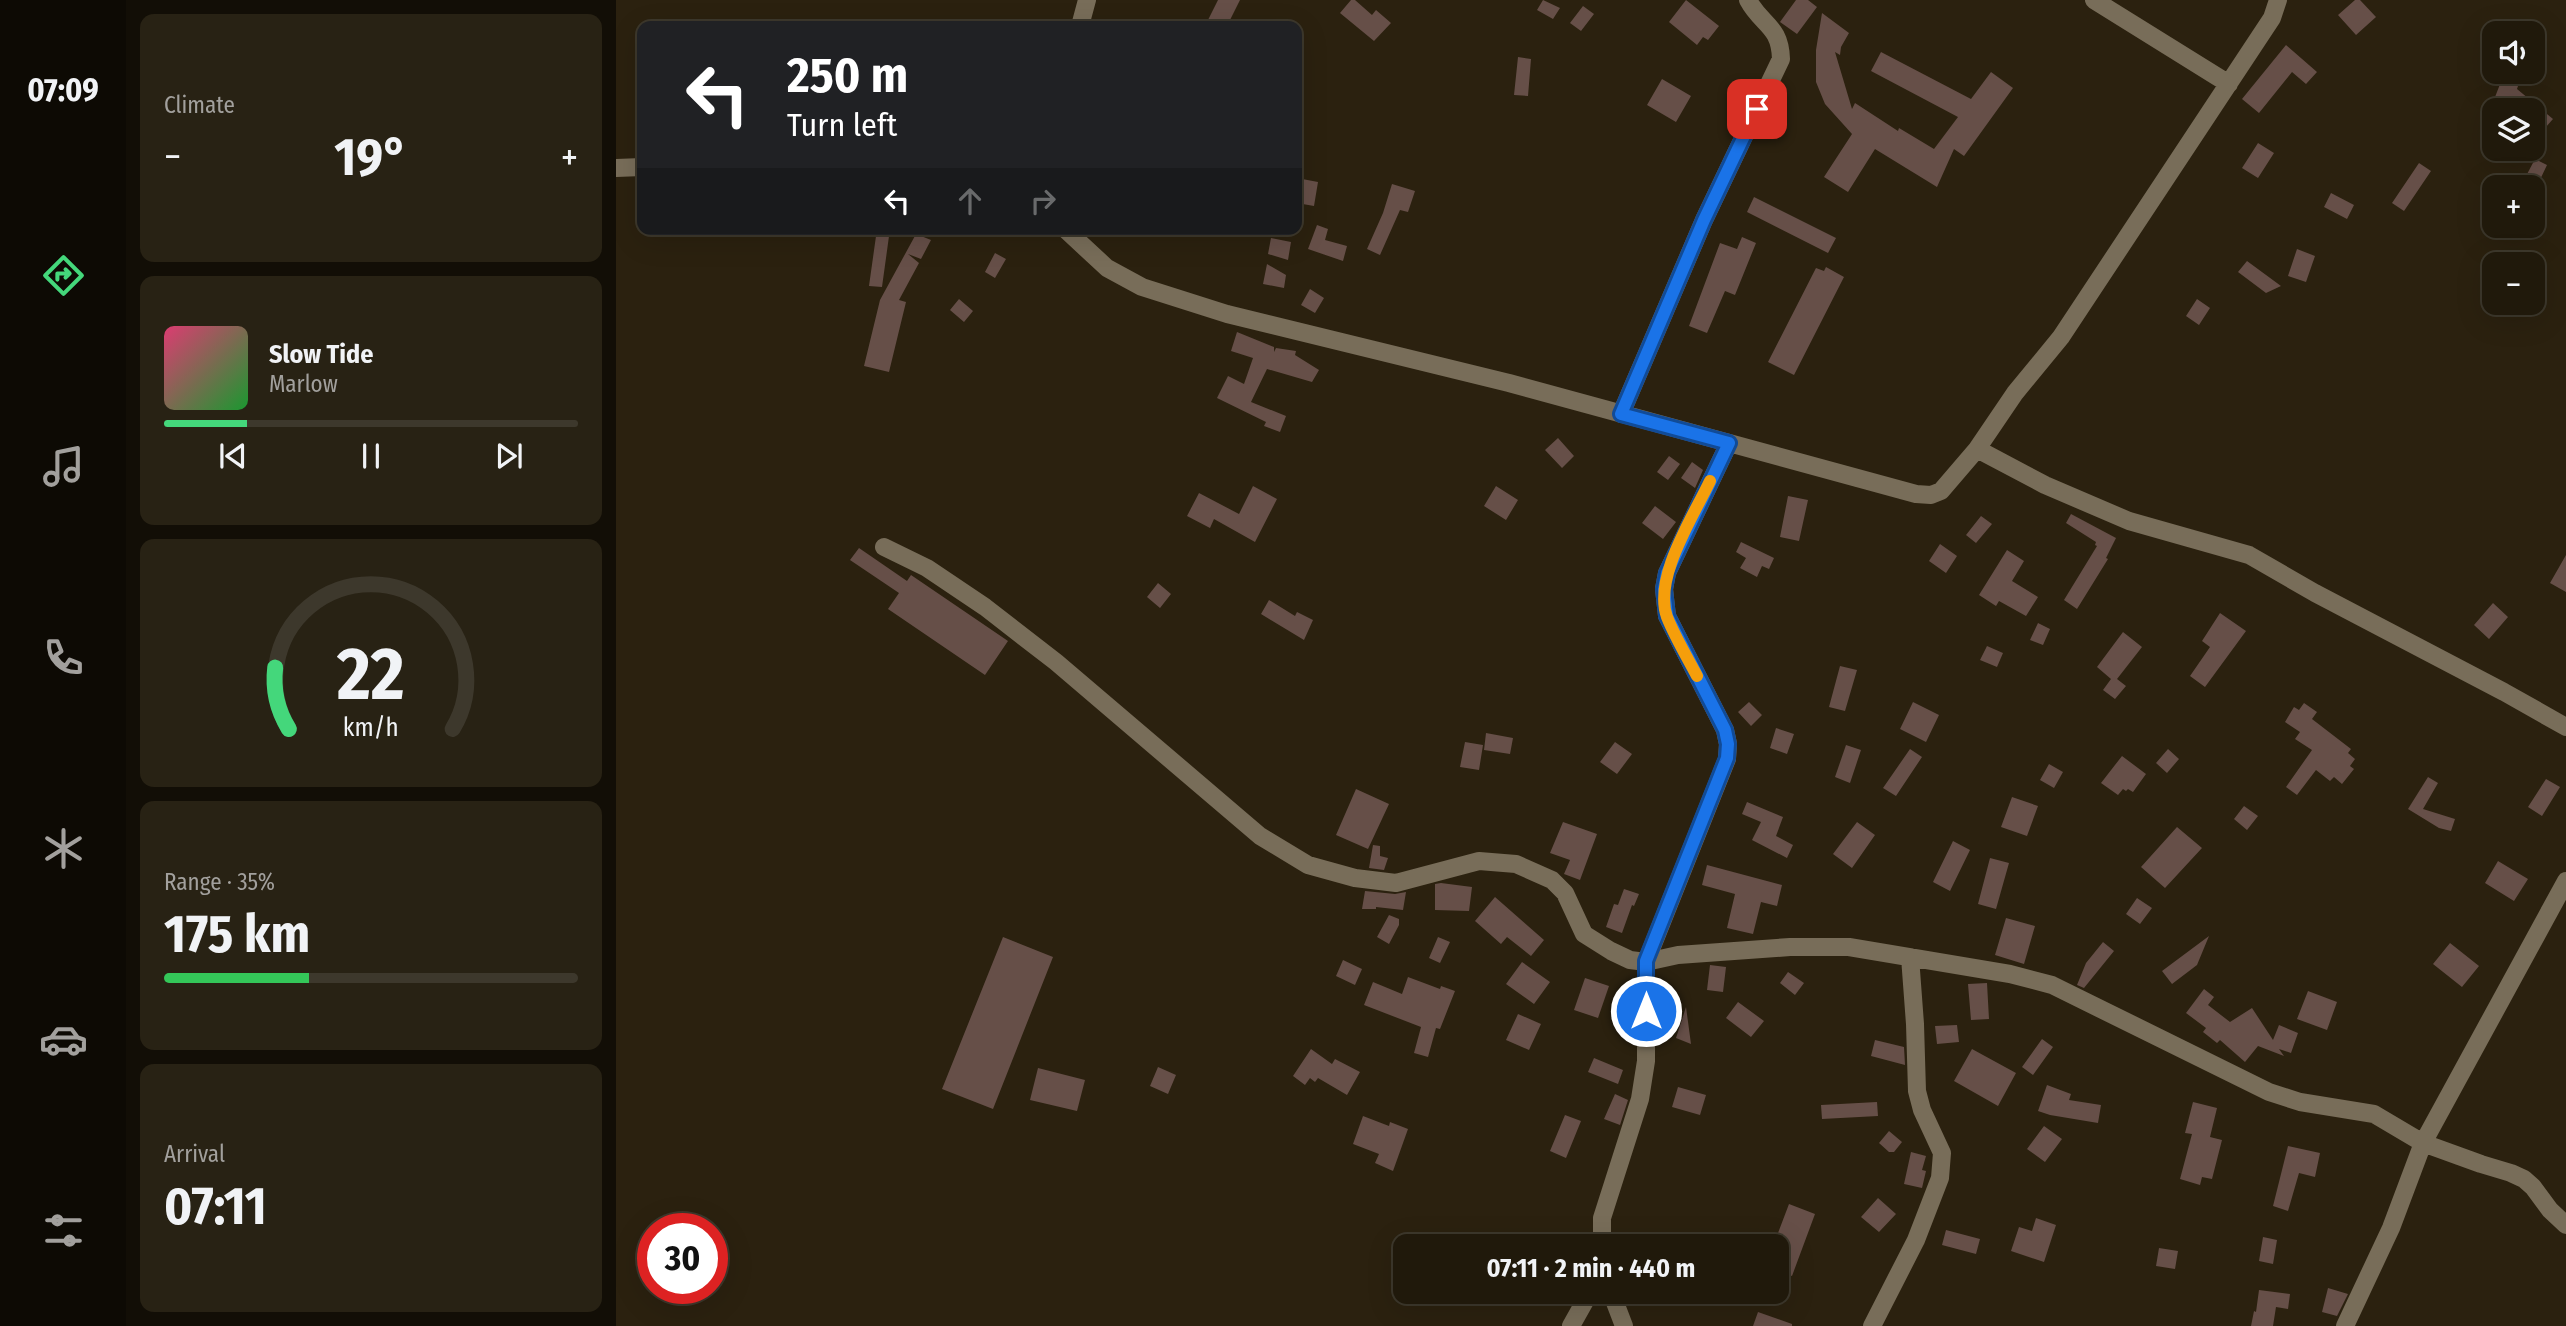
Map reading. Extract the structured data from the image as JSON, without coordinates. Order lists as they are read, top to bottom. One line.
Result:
{"page":{"tabs":"07:09","tile":["Climate",["Range · 35%","175 km"],["Arrival","07:11"]],"map_buttons":["+","−"],"turn":["250 m","Turn left"],"heat":["−","19°","+"],"song":["Slow Tide","Marlow"],"limit":"30","trip":"07:11 · 2 min · 440 m","gauge":["22","km/h"]}}
